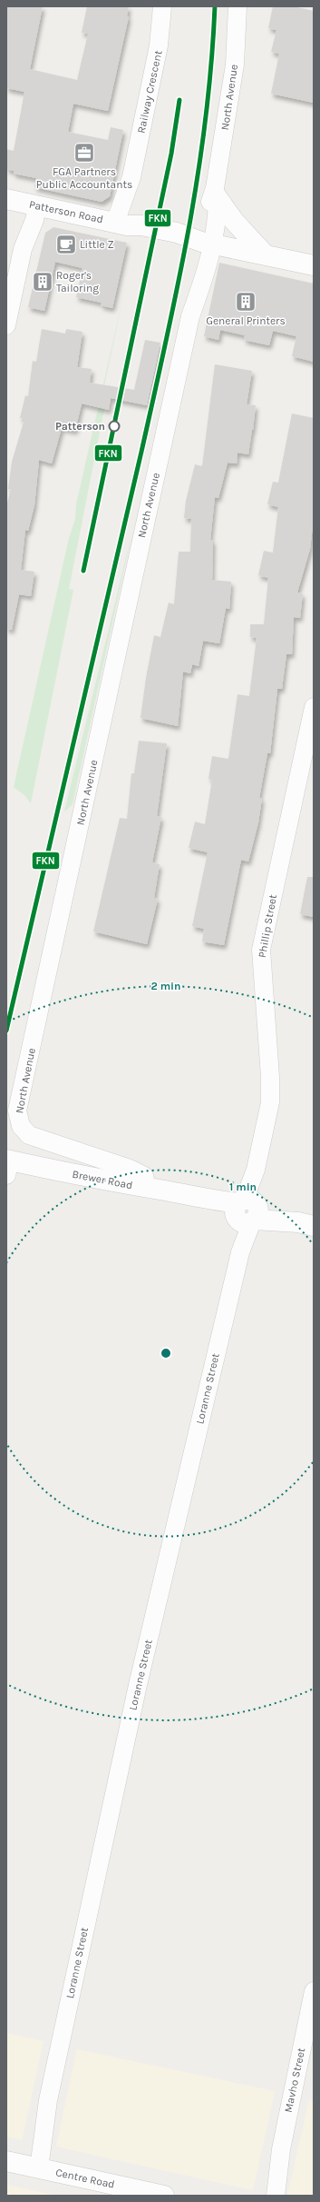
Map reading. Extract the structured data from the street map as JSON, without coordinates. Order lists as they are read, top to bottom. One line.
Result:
{"streets":{"street":["Railway Crescent","North Avenue","Patterson Road","Phillip Street","Brewer Road","Loranne Street","Mavho Street","Centre Road"]},"crossings":[["Railway Crescent","Patterson Road"],["North Avenue","Patterson Road"],["North Avenue","Brewer Road"],["Phillip Street","Brewer Road"],["Phillip Street","Loranne Street"],["Brewer Road","Loranne Street"],["Loranne Street","Centre Road"]],"places":{"office":["FGA Partners Public Accountants"],"cafe":["Little Z"],"building":["Roger's Tailoring","General Printers"],"other":["Patterson"]},"lines":["transit line FKN"],"rings":["2 min","1 min"]}
